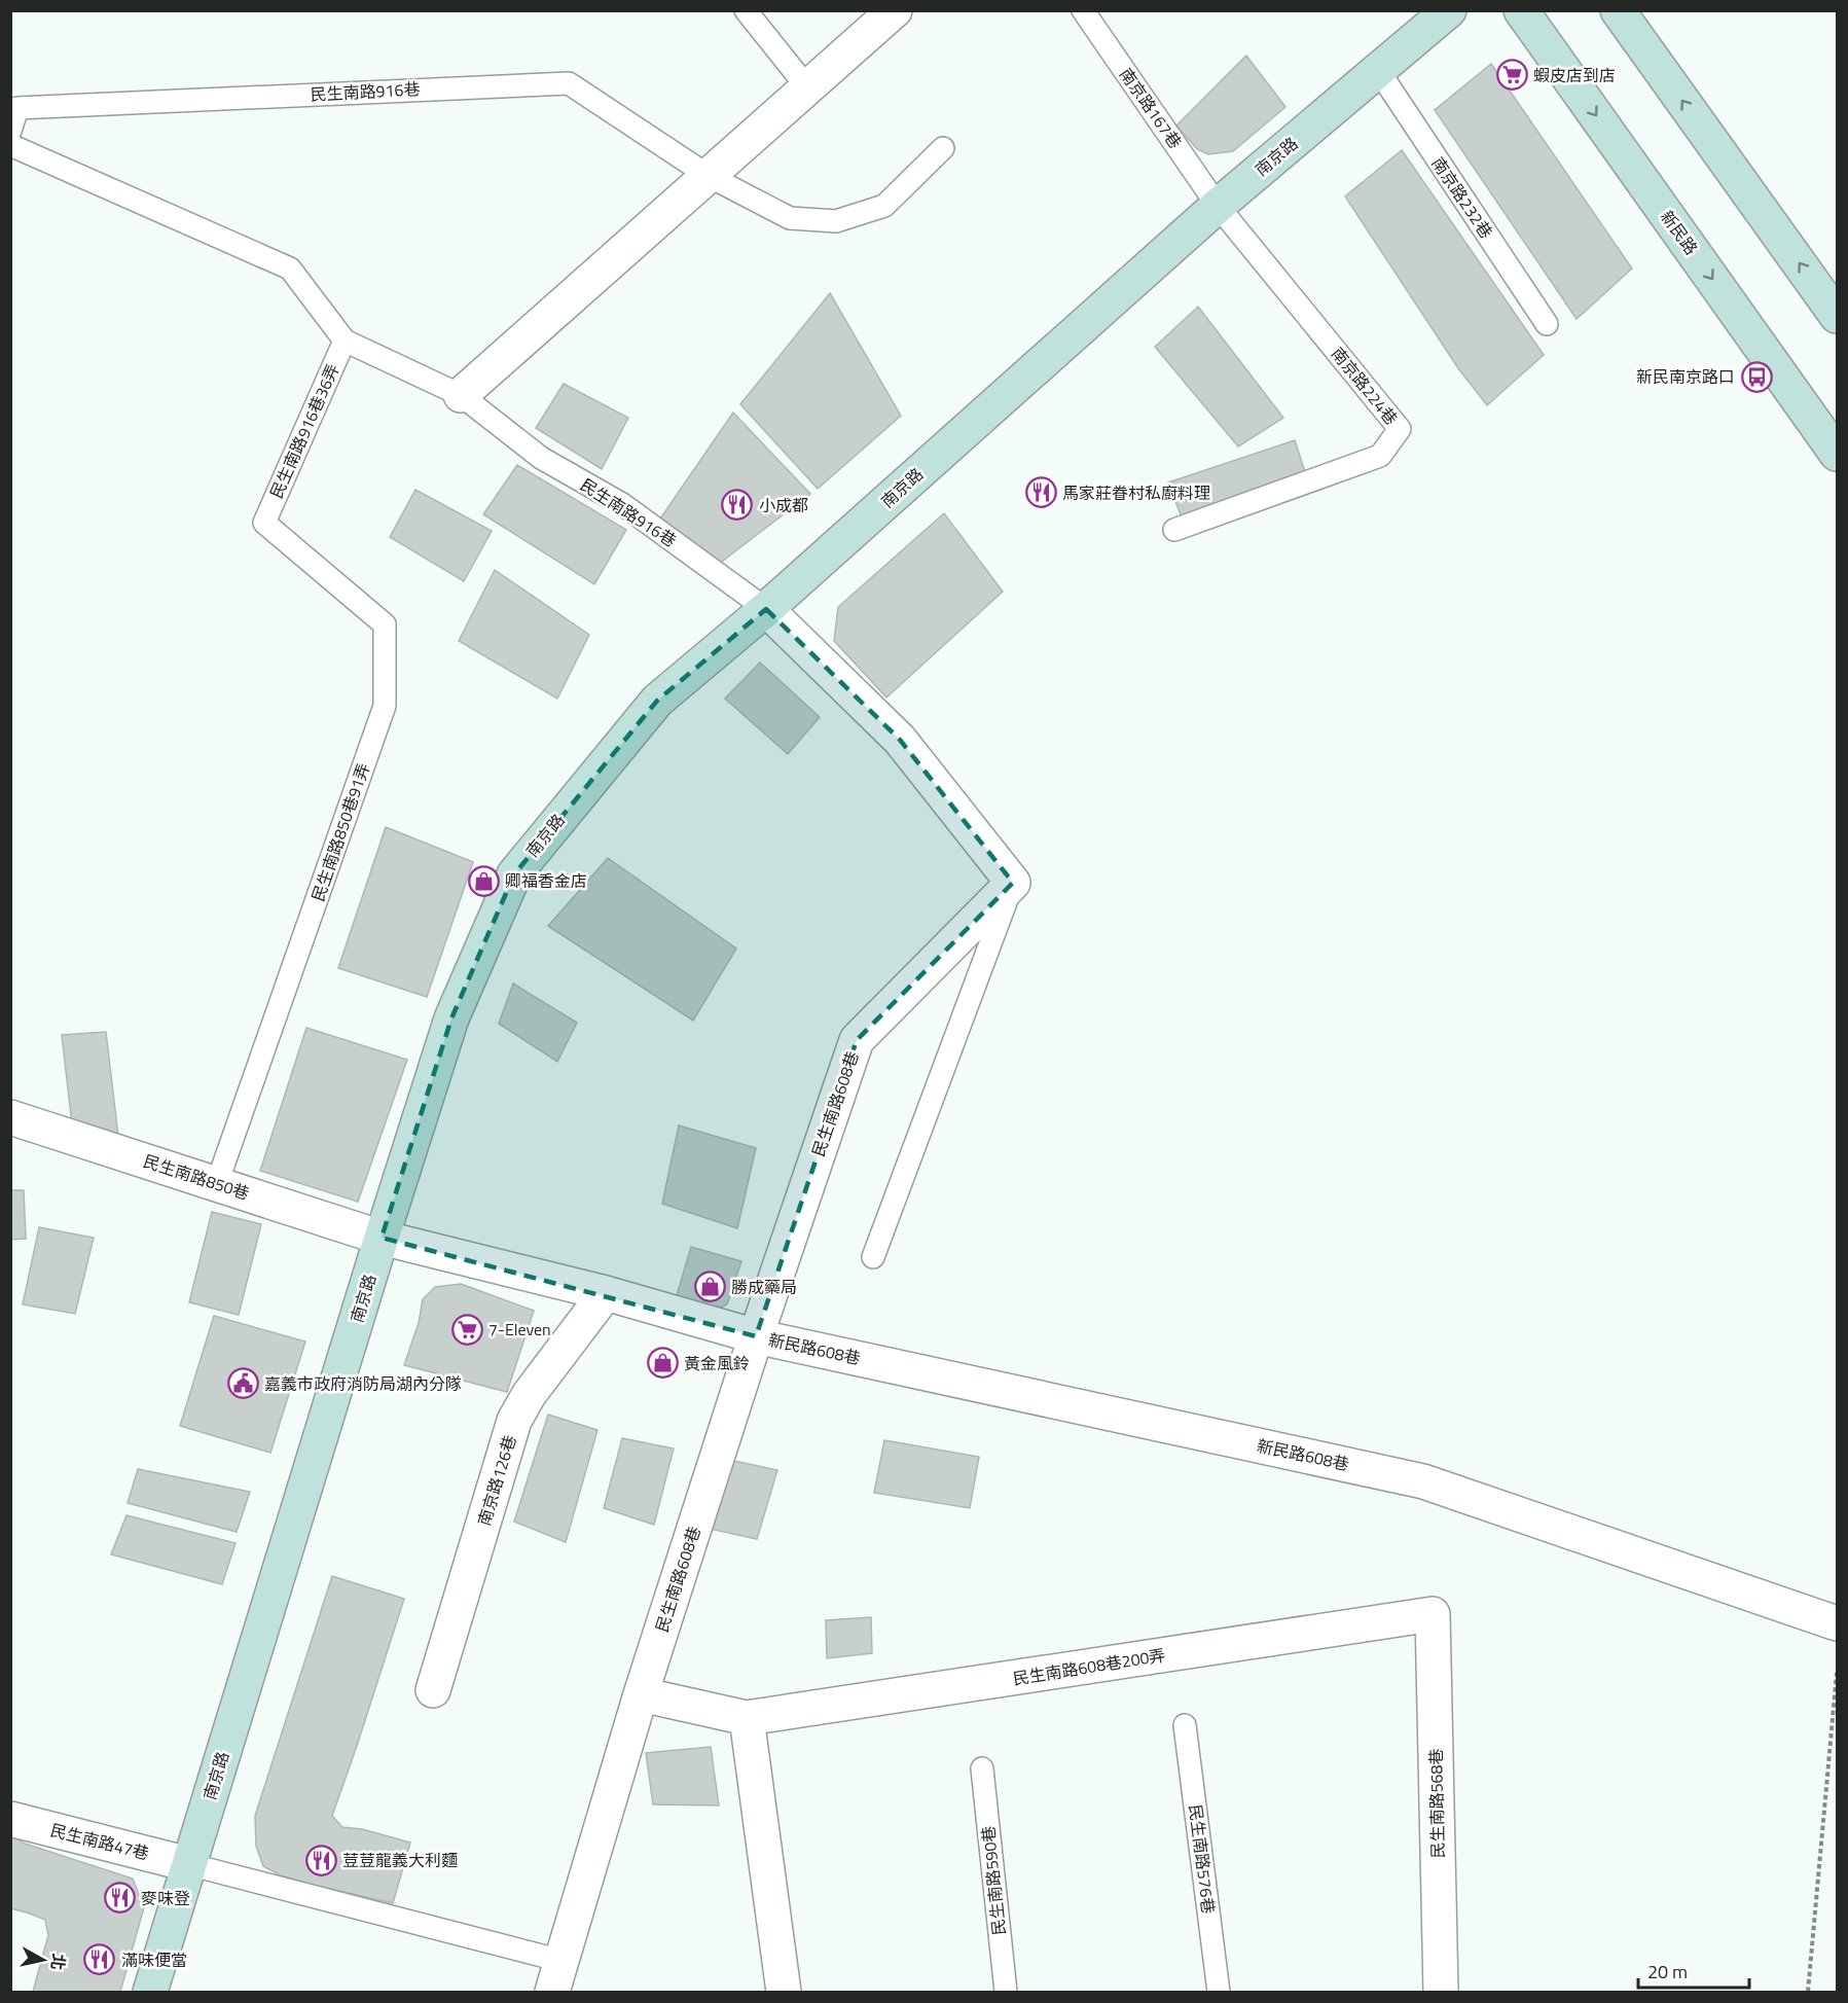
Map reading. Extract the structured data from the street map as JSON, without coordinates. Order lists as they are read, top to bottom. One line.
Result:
{"streets":{"street":["南京路","新民路","民生南路608巷","民生南路850巷","新民路608巷","南京路126巷","民生南路608巷200弄","民生南路568巷","民生南路47巷"],"lane":["民生南路916巷","南京路167巷","南京路232巷","南京路224巷","民生南路916巷36弄","民生南路850巷91弄","民生南路576巷","民生南路590巷"]},"crossings":[["民生南路916巷","南京路"],["民生南路916巷","民生南路916巷36弄"],["南京路167巷","南京路"],["南京路167巷","南京路224巷"],["南京路","南京路232巷"],["南京路","南京路224巷"],["南京路","民生南路850巷"],["南京路","民生南路47巷"],["民生南路916巷36弄","民生南路850巷91弄"],["民生南路850巷91弄","民生南路850巷"],["民生南路608巷","新民路608巷"],["民生南路608巷200弄","民生南路568巷"]],"places":{"supermarket":["蝦皮店到店","7-Eleven"],"bus stop":["新民南京路口"],"restaurant":["馬家莊眷村私廚料理","小成都","荳荳龍義大利麵","麥味登","滿味便當"],"shop":["卿福香金店","勝成藥局","黃金風鈴"],"public building":["嘉義市政府消防局湖內分隊"]},"scale_bar":"20 m","north":"right"}
